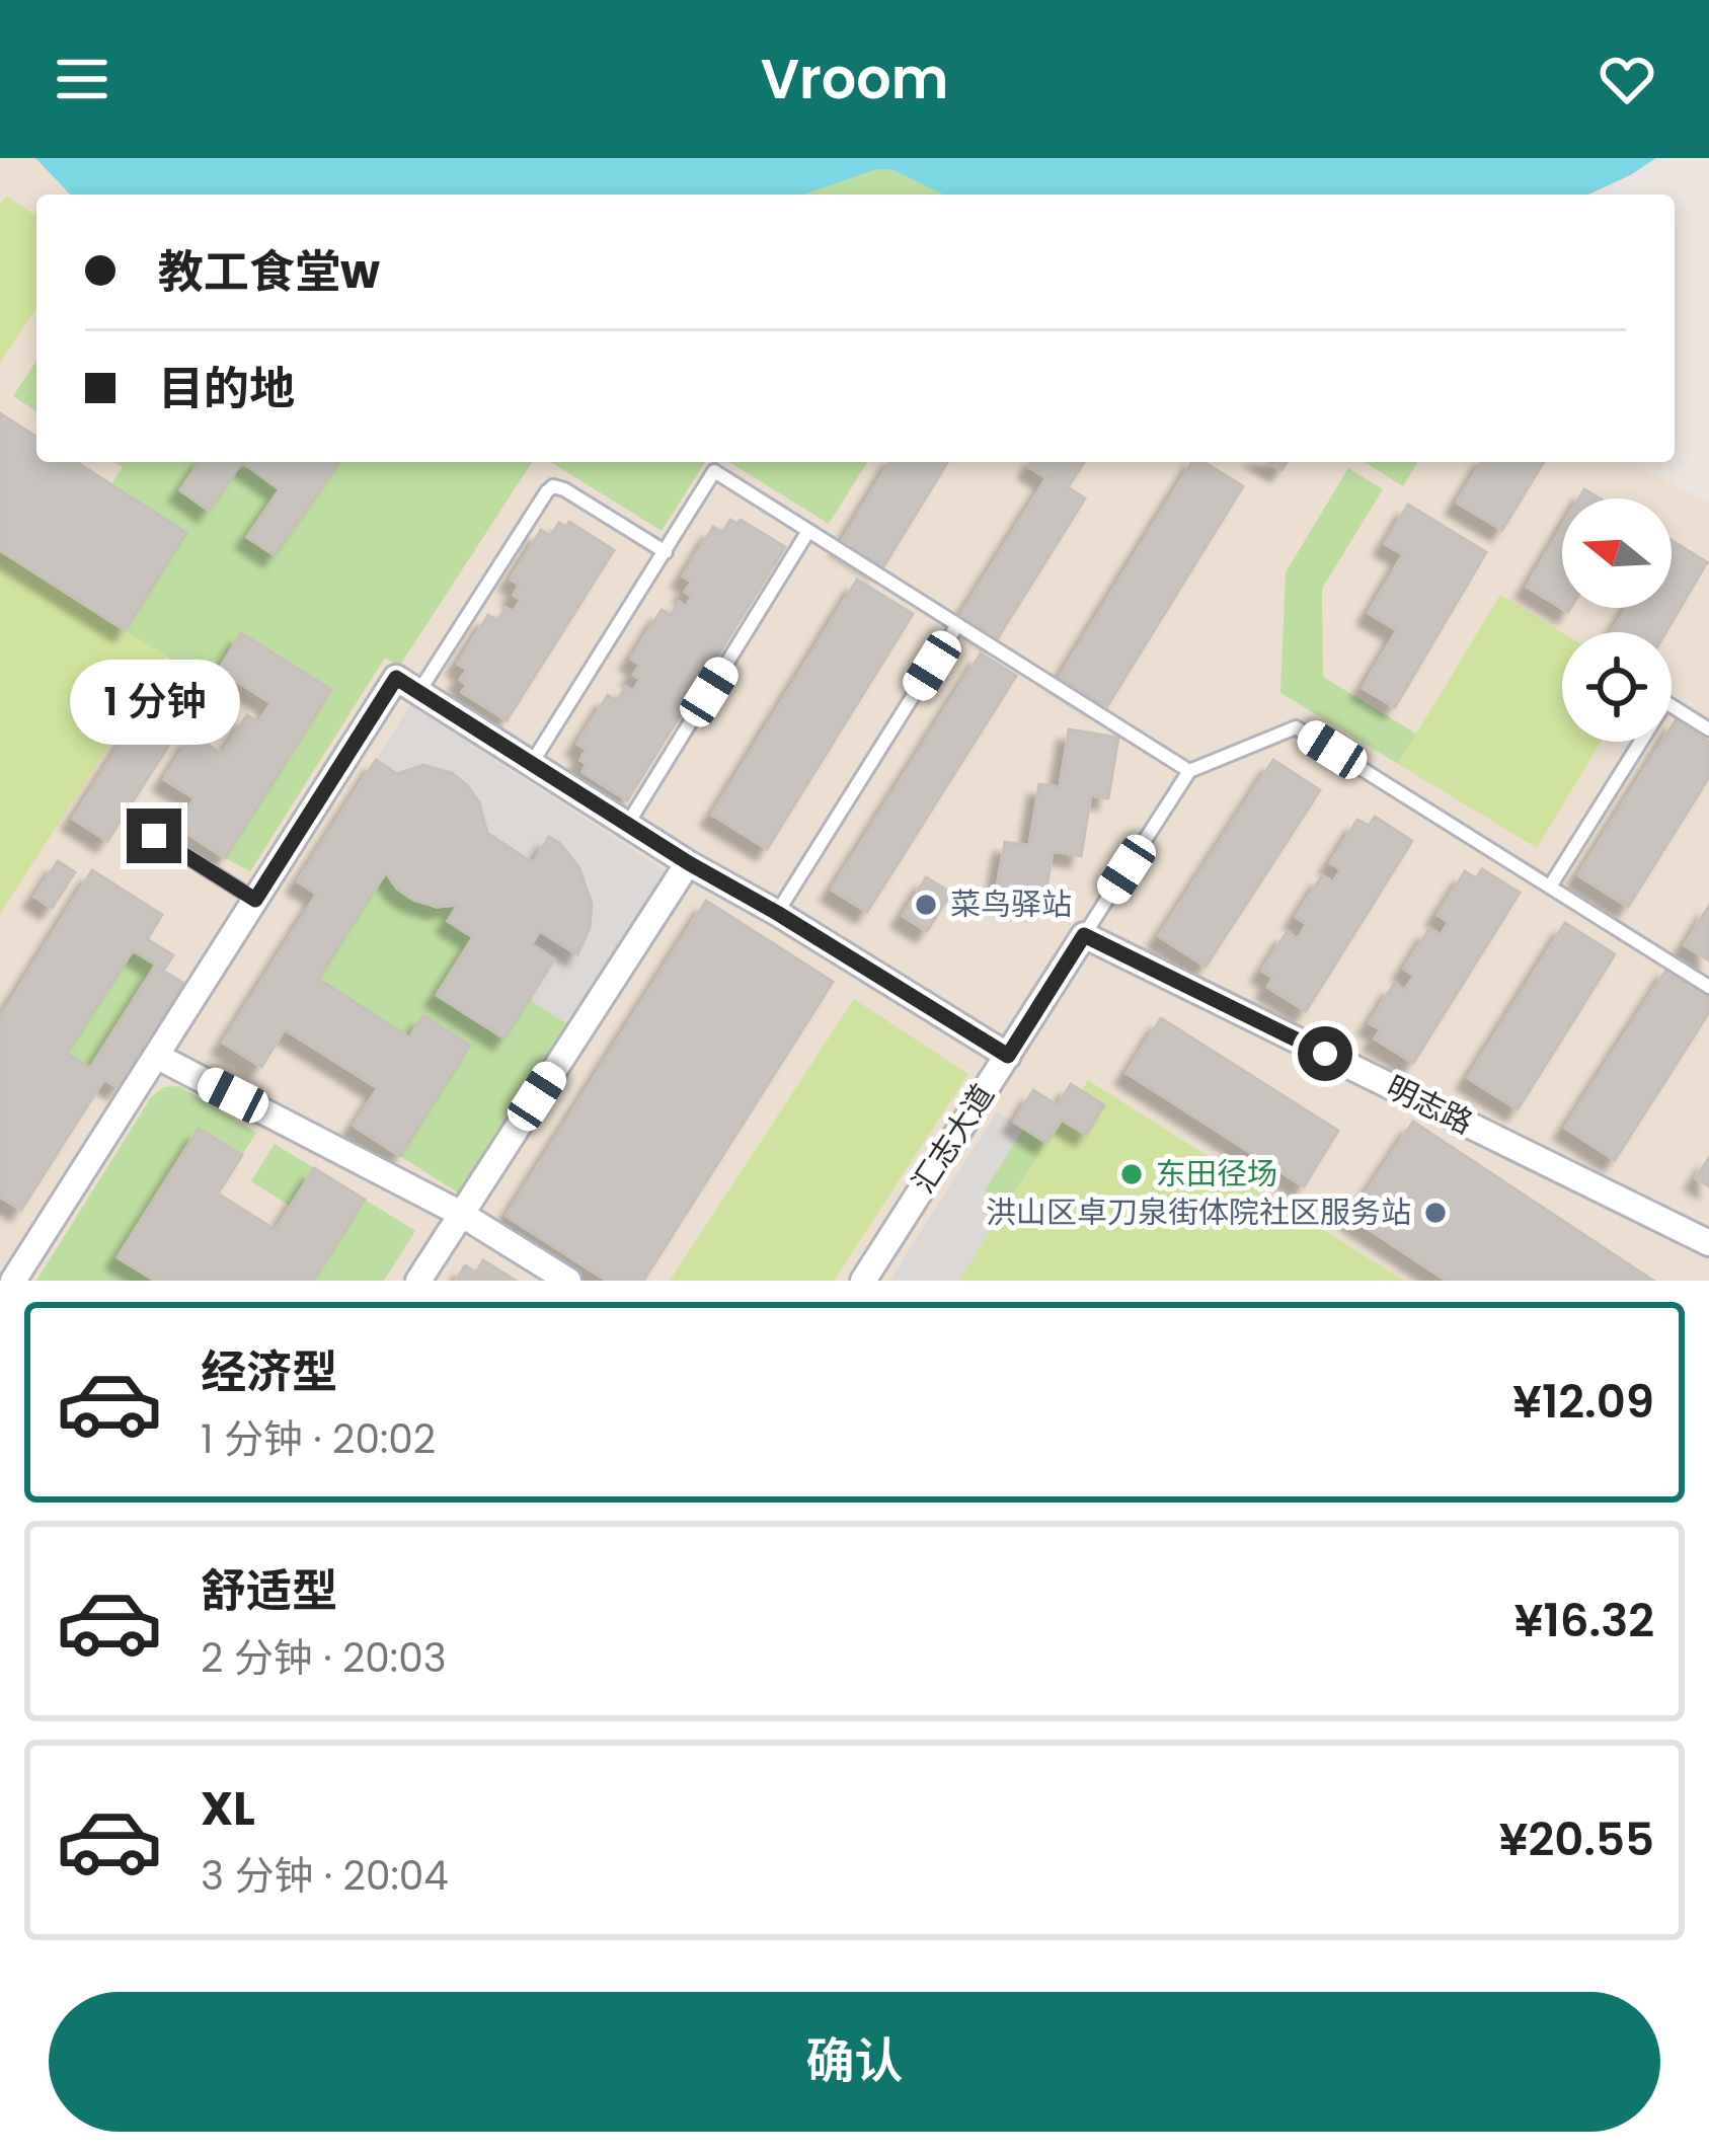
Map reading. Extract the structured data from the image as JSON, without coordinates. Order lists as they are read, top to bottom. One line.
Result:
{"streets":{"street":["明志路","汇志大道"]},"crossings":[["明志路","汇志大道"]],"places":["菜鸟驿站","东田径场","洪山区卓刀泉街体院社区服务站"],"north":"left","page":{"header":"Vroom","banner":["教工食堂w","目的地"],"bubble":"1 分钟","list":[{"name":"经济型","note":"1 分钟 · 20:02","value":"¥12.09"},{"name":"舒适型","note":"2 分钟 · 20:03","value":"¥16.32"},{"name":"XL","note":"3 分钟 · 20:04","value":"¥20.55"}],"buttons":"确认"}}
